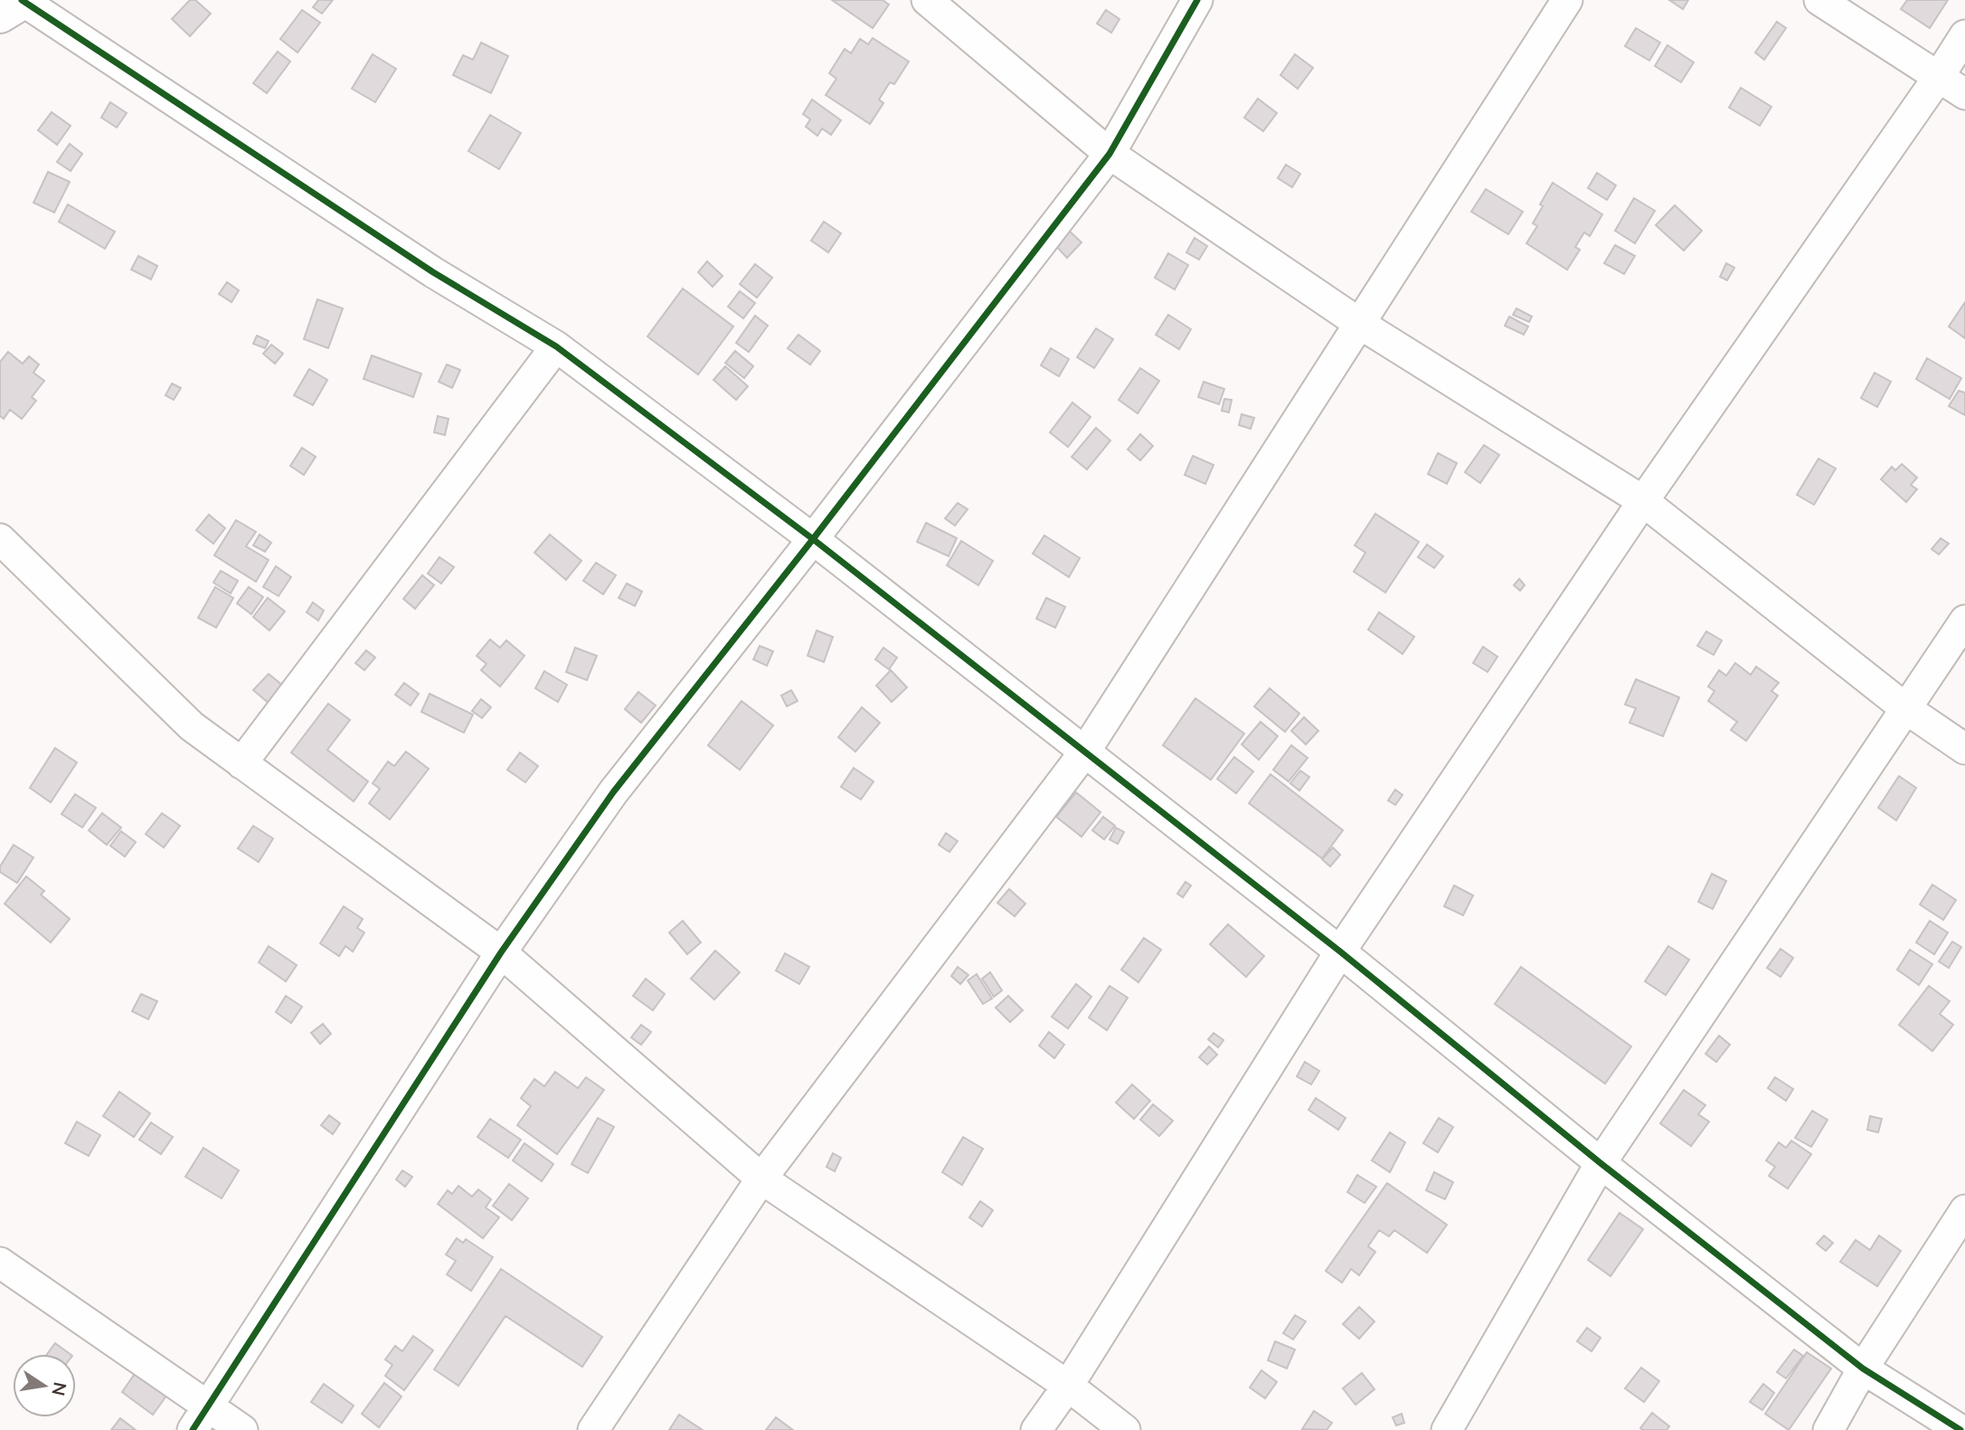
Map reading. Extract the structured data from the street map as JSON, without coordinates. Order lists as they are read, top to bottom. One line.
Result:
{"north":"right"}
